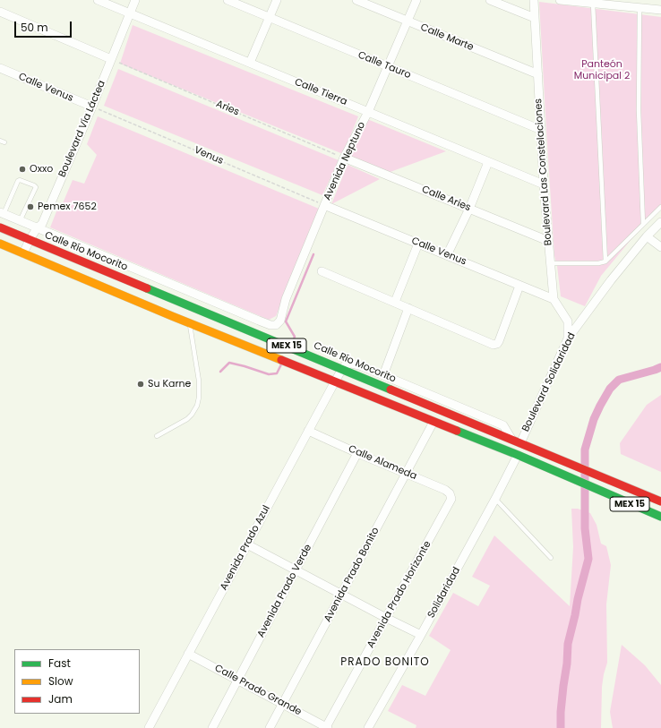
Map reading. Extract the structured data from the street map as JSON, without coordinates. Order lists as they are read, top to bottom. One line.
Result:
{"streets":{"main road":["Calle Río Mocorito","MEX 15"],"street":["Calle Marte","Calle Tauro","Calle Venus","Calle Tierra","Boulevard Vía Láctea","Avenida Neptuno","Boulevard Las Constelaciones","Calle Aries","Boulevard Solidaridad","Calle Alameda","Avenida Prado Azul","Avenida Prado Bonito","Avenida Prado Verde","Solidaridad","Avenida Prado Horizonte","Calle Prado Grande"],"path":["Aries","Venus"]},"crossings":[["Calle Marte","Avenida Neptuno"],["Calle Marte","Boulevard Las Constelaciones"],["Calle Tauro","Avenida Neptuno"],["Calle Tauro","Boulevard Las Constelaciones"],["Calle Venus","Boulevard Vía Láctea"],["Calle Venus","Venus"],["Calle Venus","Avenida Neptuno"],["Calle Venus","Boulevard Las Constelaciones"],["Calle Tierra","Boulevard Vía Láctea"],["Calle Tierra","Avenida Neptuno"],["Calle Tierra","Boulevard Las Constelaciones"],["Aries","Boulevard Vía Láctea"],["Aries","Avenida Neptuno"],["Aries","Calle Aries"],["Boulevard Vía Láctea","Venus"],["Boulevard Vía Láctea","Avenida Neptuno"],["Boulevard Vía Láctea","Calle Río Mocorito"],["Boulevard Vía Láctea","MEX 15"],["Venus","Avenida Neptuno"],["Avenida Neptuno","Calle Aries"],["Boulevard Las Constelaciones","Calle Aries"],["Boulevard Las Constelaciones","Boulevard Solidaridad"],["Calle Río Mocorito","Boulevard Solidaridad"],["Calle Río Mocorito","Avenida Prado Azul"],["MEX 15","Avenida Prado Azul"],["MEX 15","Avenida Prado Bonito"],["MEX 15","Solidaridad"],["Calle Alameda","Avenida Prado Azul"],["Calle Alameda","Avenida Prado Bonito"],["Calle Alameda","Avenida Prado Verde"],["Calle Alameda","Avenida Prado Horizonte"],["Avenida Prado Azul","Calle Prado Grande"],["Avenida Prado Bonito","Calle Prado Grande"],["Avenida Prado Verde","Calle Prado Grande"],["Avenida Prado Horizonte","Calle Prado Grande"]],"districts":["PRADO BONITO"],"parks":["Panteón Municipal 2"],"places":["Oxxo","Pemex 7652","Su Karne"],"legend":["Fast","Slow","Jam"],"scale_bar":"50 m"}
